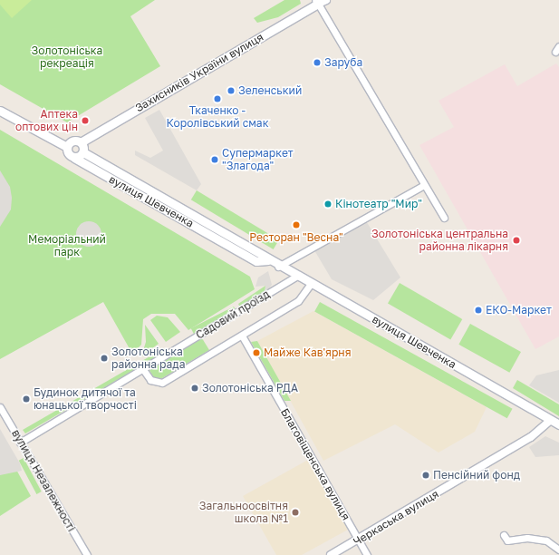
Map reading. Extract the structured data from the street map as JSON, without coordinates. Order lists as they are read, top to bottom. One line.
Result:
{"streets":{"main road":["Захисників України вулиця","вулиця Шевченка"],"street":["Садовий проїзд","Благовіщенська вулиця","вулиця Незалежності","Черкаська вулиця"]},"crossings":[["Захисників України вулиця","вулиця Шевченка"],["вулиця Шевченка","Садовий проїзд"],["вулиця Шевченка","Черкаська вулиця"],["Садовий проїзд","вулиця Незалежності"],["Благовіщенська вулиця","Черкаська вулиця"]],"parks":["Золотоніська рекреація","Меморіальний парк"],"places":["Заруба","Зеленський","Ткаченко - Королівський смак","Аптека оптових цін","Супермаркет \"Злагода\"","Кінотеатр \"Мир\"","Ресторан \"Весна\"","Золотоніська центральна районна лікарня","ЕКО-Маркет","Майже Кав'ярня","Золотоніська районна рада","Золотоніська РДА","Будинок дитячої та юнацької творчості","Пенсійний фонд","Загальноосвітня школа №1"]}
